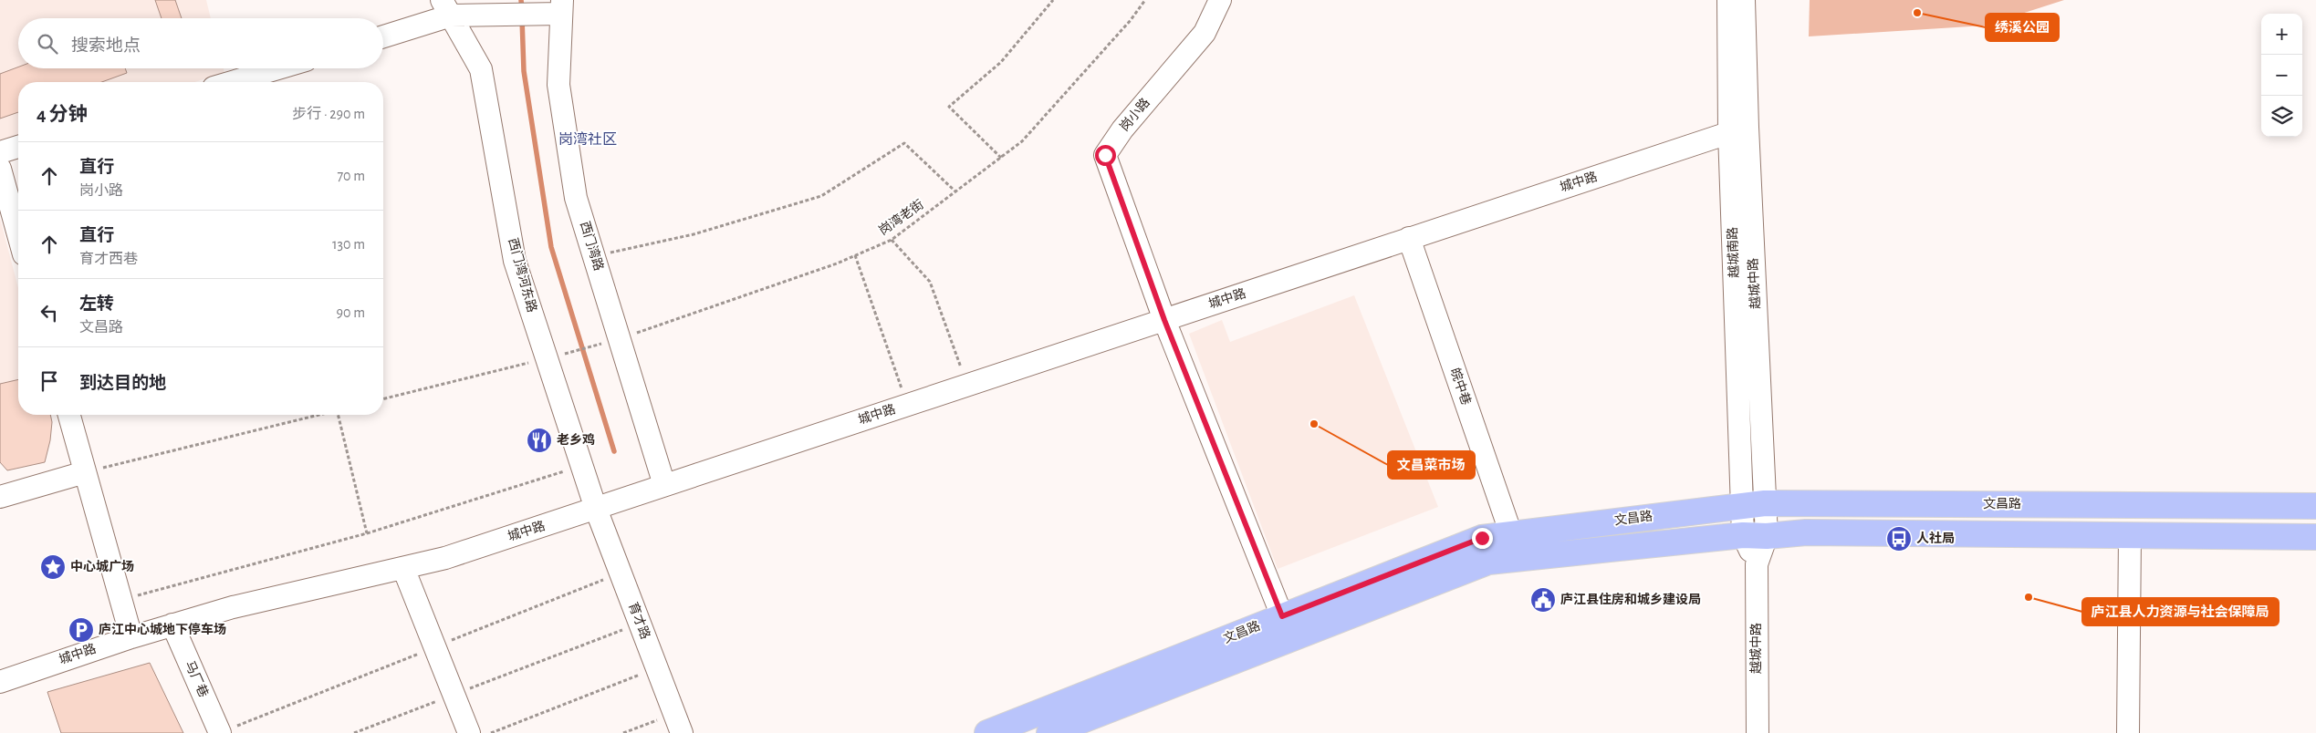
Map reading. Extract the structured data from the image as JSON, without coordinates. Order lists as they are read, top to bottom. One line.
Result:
{"streets":{"main road":["文昌路"],"street":["岗小路","城中路","西门湾路","西门湾河东路","越城中路","皖中巷","育才路","马厂巷"],"path":["岗湾老街"]},"crossings":[["岗小路","城中路"],["城中路","西门湾路"],["城中路","西门湾河东路"],["城中路","越城中路"],["城中路","皖中巷"],["城中路","育才路"],["城中路","马厂巷"],["岗湾老街","西门湾路"],["岗湾老街","西门湾河东路"],["西门湾河东路","育才路"],["越城中路","文昌路"],["皖中巷","文昌路"]],"districts":["岗湾社区"],"places":{"other":["绣溪公园","文昌菜市场","庐江县人力资源与社会保障局"],"restaurant":["老乡鸡"],"bus stop":["人社局"],"place":["中心城广场"],"public building":["庐江县住房和城乡建设局"],"parking":["庐江中心城地下停车场"]},"page":{"map_buttons":["+","−"],"search":"搜索地点","heading":["4 分钟","步行 · 290 m"],"list":[["直行","岗小路","70 m"],["直行","育才西巷","130 m"],["左转","文昌路","90 m"],"到达目的地"]}}
